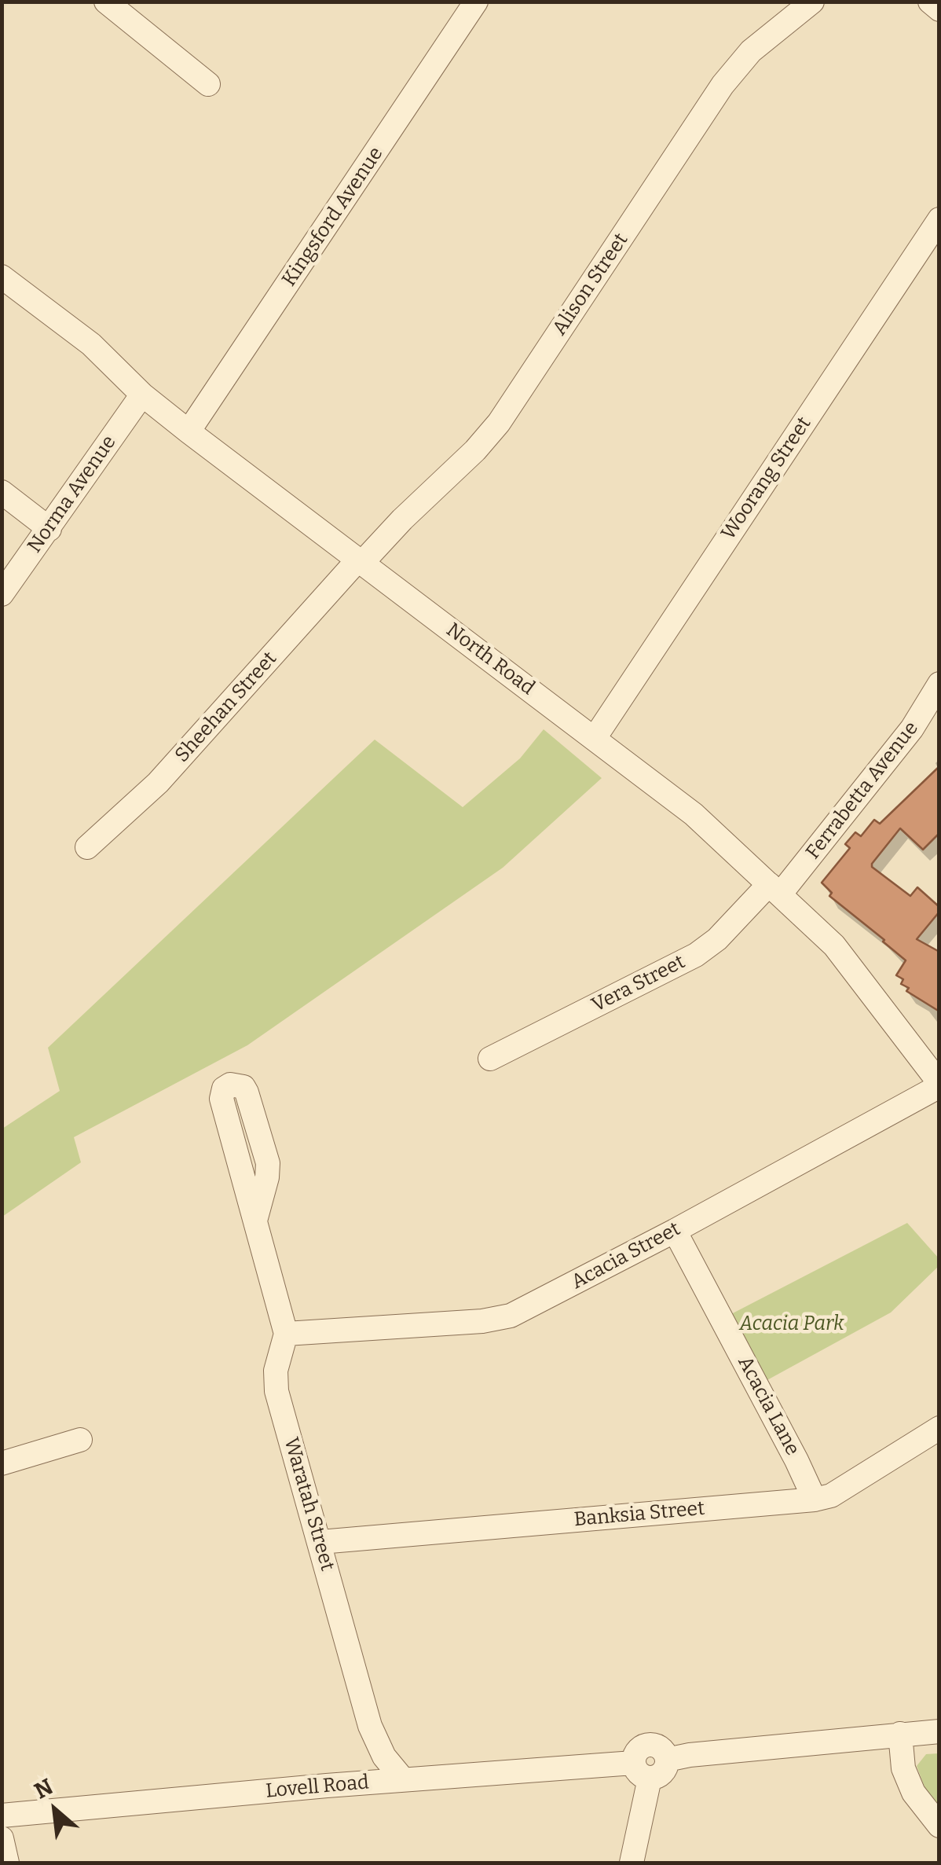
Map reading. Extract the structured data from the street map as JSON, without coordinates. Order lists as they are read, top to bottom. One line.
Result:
{"streets":{"street":["Kingsford Avenue","Alison Street","Woorang Street","Norma Avenue","North Road","Sheehan Street","Ferrabetta Avenue","Vera Street","Acacia Street","Acacia Lane","Waratah Street","Banksia Street","Lovell Road"]},"crossings":[["Kingsford Avenue","North Road"],["Alison Street","North Road"],["Alison Street","Sheehan Street"],["Woorang Street","North Road"],["Norma Avenue","North Road"],["North Road","Sheehan Street"],["North Road","Ferrabetta Avenue"],["North Road","Vera Street"],["North Road","Acacia Street"],["Ferrabetta Avenue","Vera Street"],["Acacia Street","Acacia Lane"],["Acacia Street","Waratah Street"],["Acacia Lane","Banksia Street"],["Waratah Street","Banksia Street"],["Waratah Street","Lovell Road"]],"parks":["Acacia Park"],"north":"top left"}
